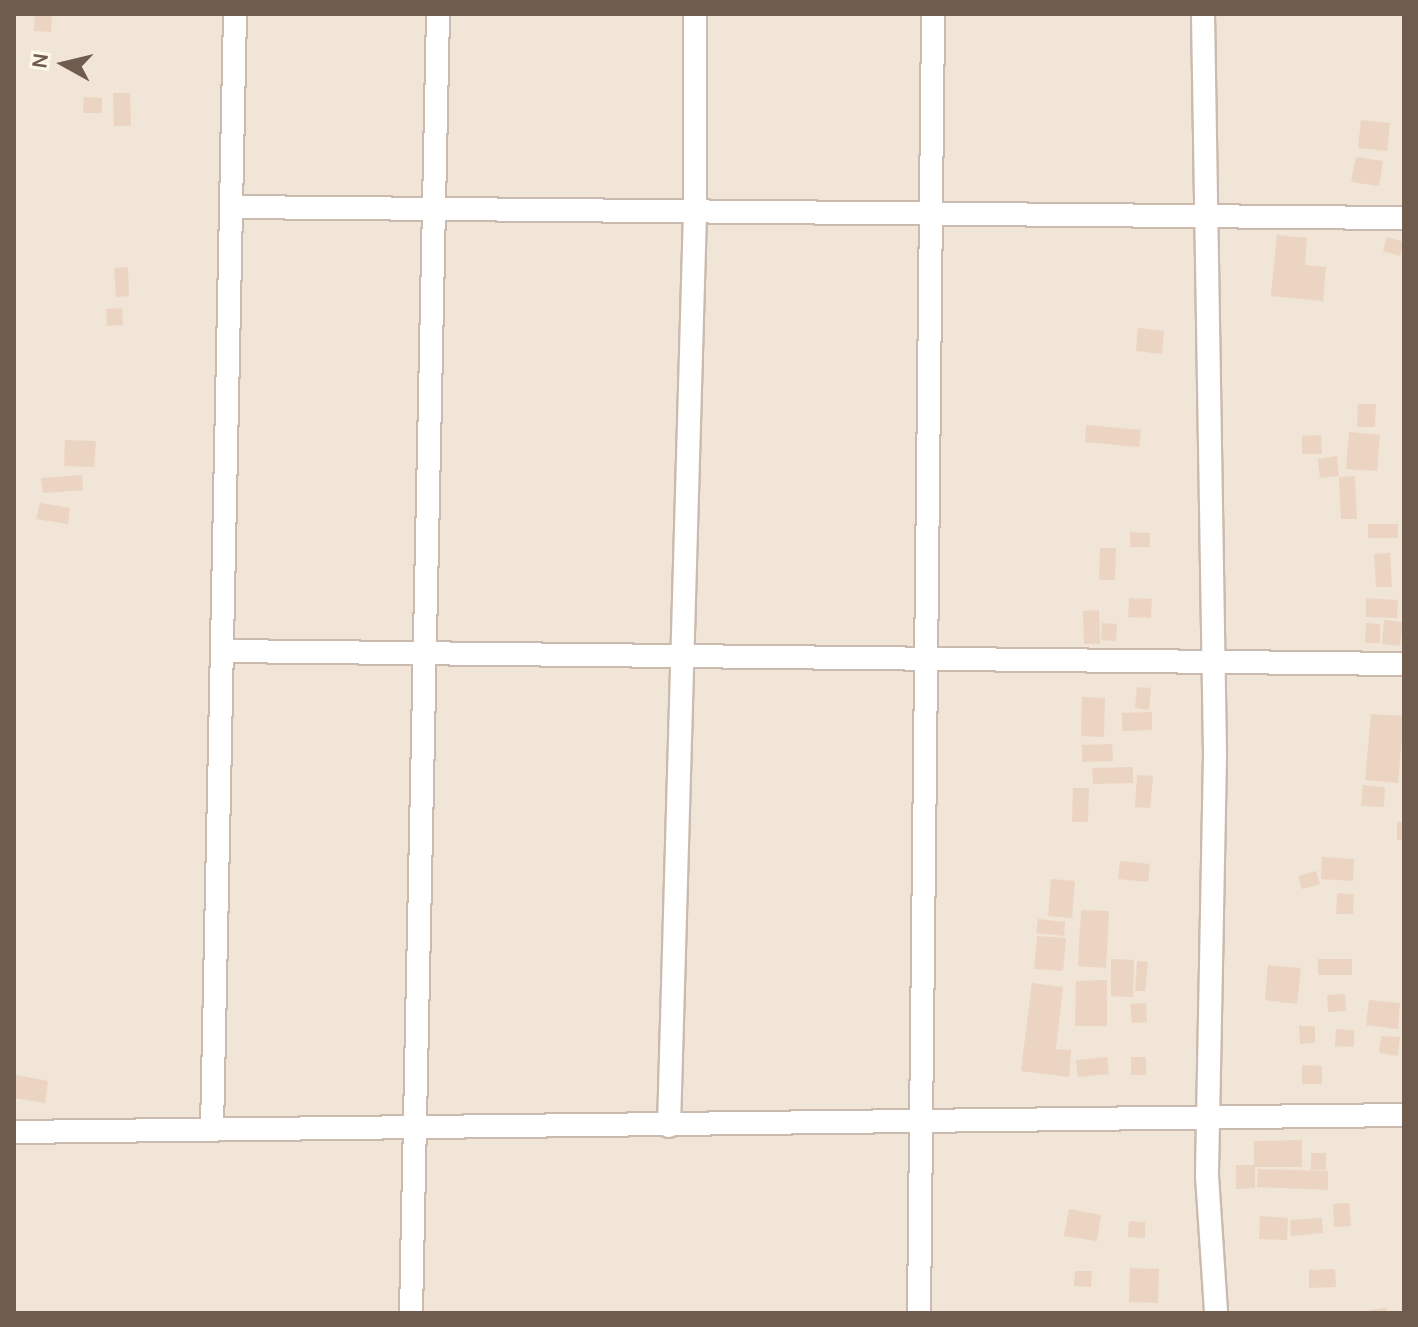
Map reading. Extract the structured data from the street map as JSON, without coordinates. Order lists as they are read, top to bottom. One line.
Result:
{"north":"left"}
